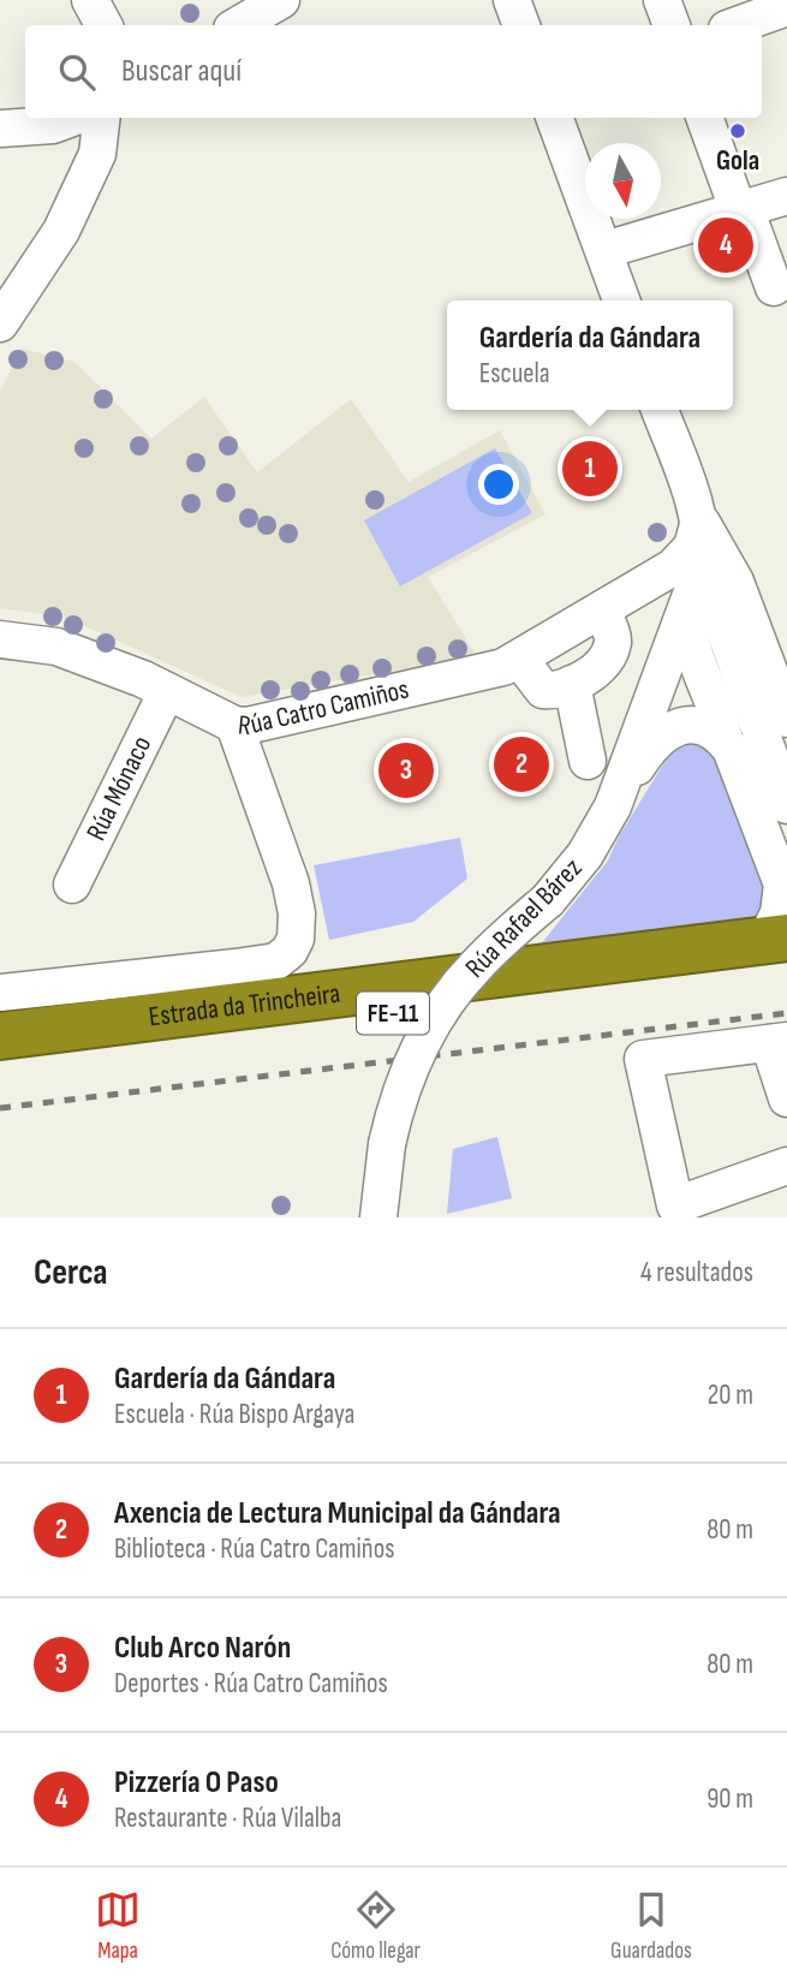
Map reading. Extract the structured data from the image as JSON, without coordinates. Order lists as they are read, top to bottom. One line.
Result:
{"streets":{"highway":["Estrada da Trincheira","FE-11"],"street":["Rúa Catro Camiños","Rúa Mónaco","Rúa Rafael Bárez"]},"crossings":[["Rúa Catro Camiños","Rúa Mónaco"]],"places":["Gola"],"north":"bottom","page":{"search":"Buscar aquí","pins":["4","1","2","3"],"popup":["Gardería da Gándara","Escuela"],"heading":["Cerca","4 resultados"],"list":[{"mark":"1","name":"Gardería da Gándara","note":"Escuela · Rúa Bispo Argaya","value":"20 m"},{"mark":"2","name":"Axencia de Lectura Municipal da Gándara","note":"Biblioteca · Rúa Catro Camiños","value":"80 m"},{"mark":"3","name":"Club Arco Narón","note":"Deportes · Rúa Catro Camiños","value":"80 m"},{"mark":"4","name":"Pizzería O Paso","note":"Restaurante · Rúa Vilalba","value":"90 m"}],"nav":["Mapa","Cómo llegar","Guardados"]}}
